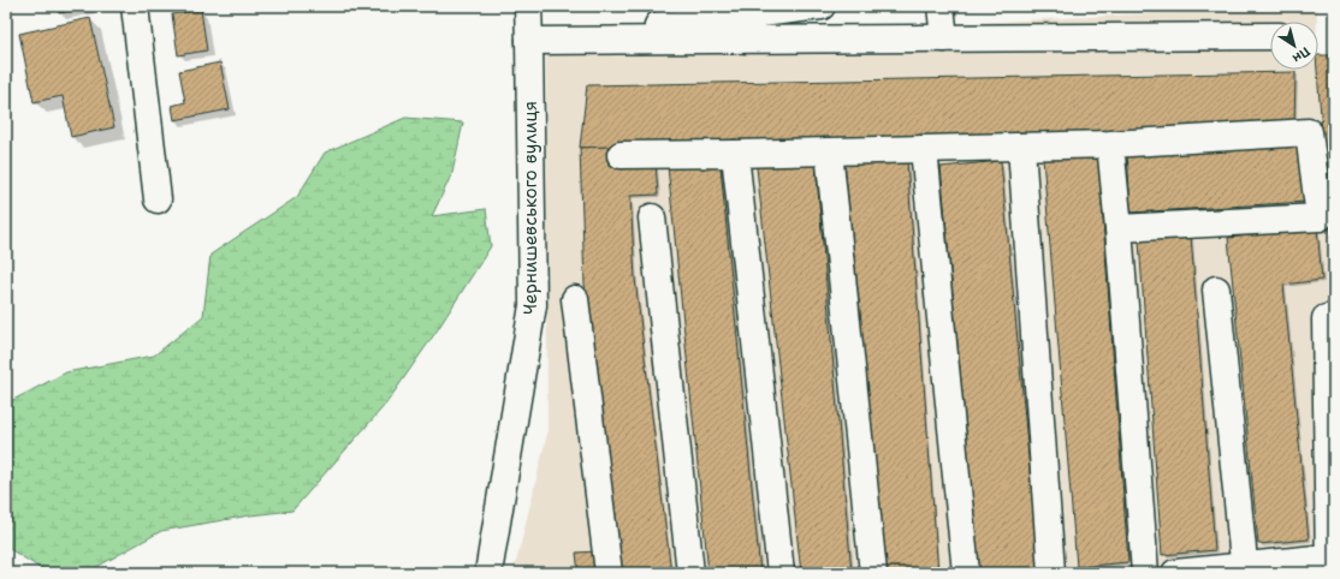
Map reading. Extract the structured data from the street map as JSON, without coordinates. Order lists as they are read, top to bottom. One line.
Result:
{"streets":{"street":["Чернишевського вулиця"]},"north":"bottom right"}
